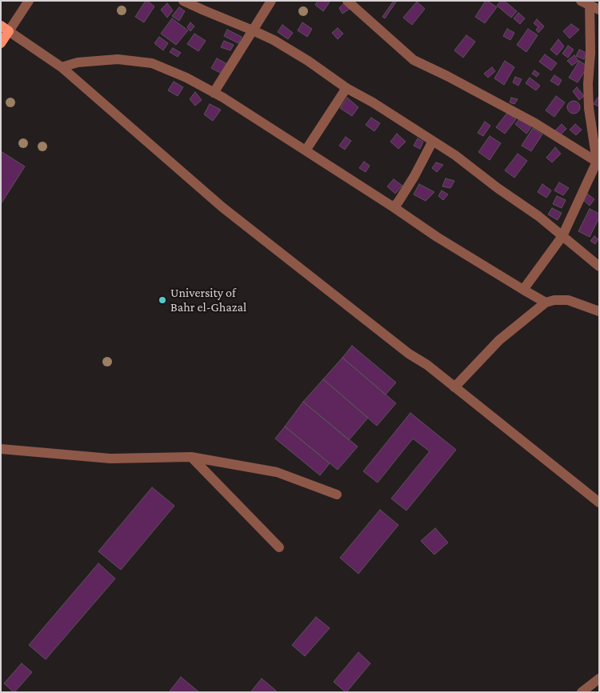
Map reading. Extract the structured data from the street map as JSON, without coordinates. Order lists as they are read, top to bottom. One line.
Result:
{"places":["University of Bahr el-Ghazal"]}
